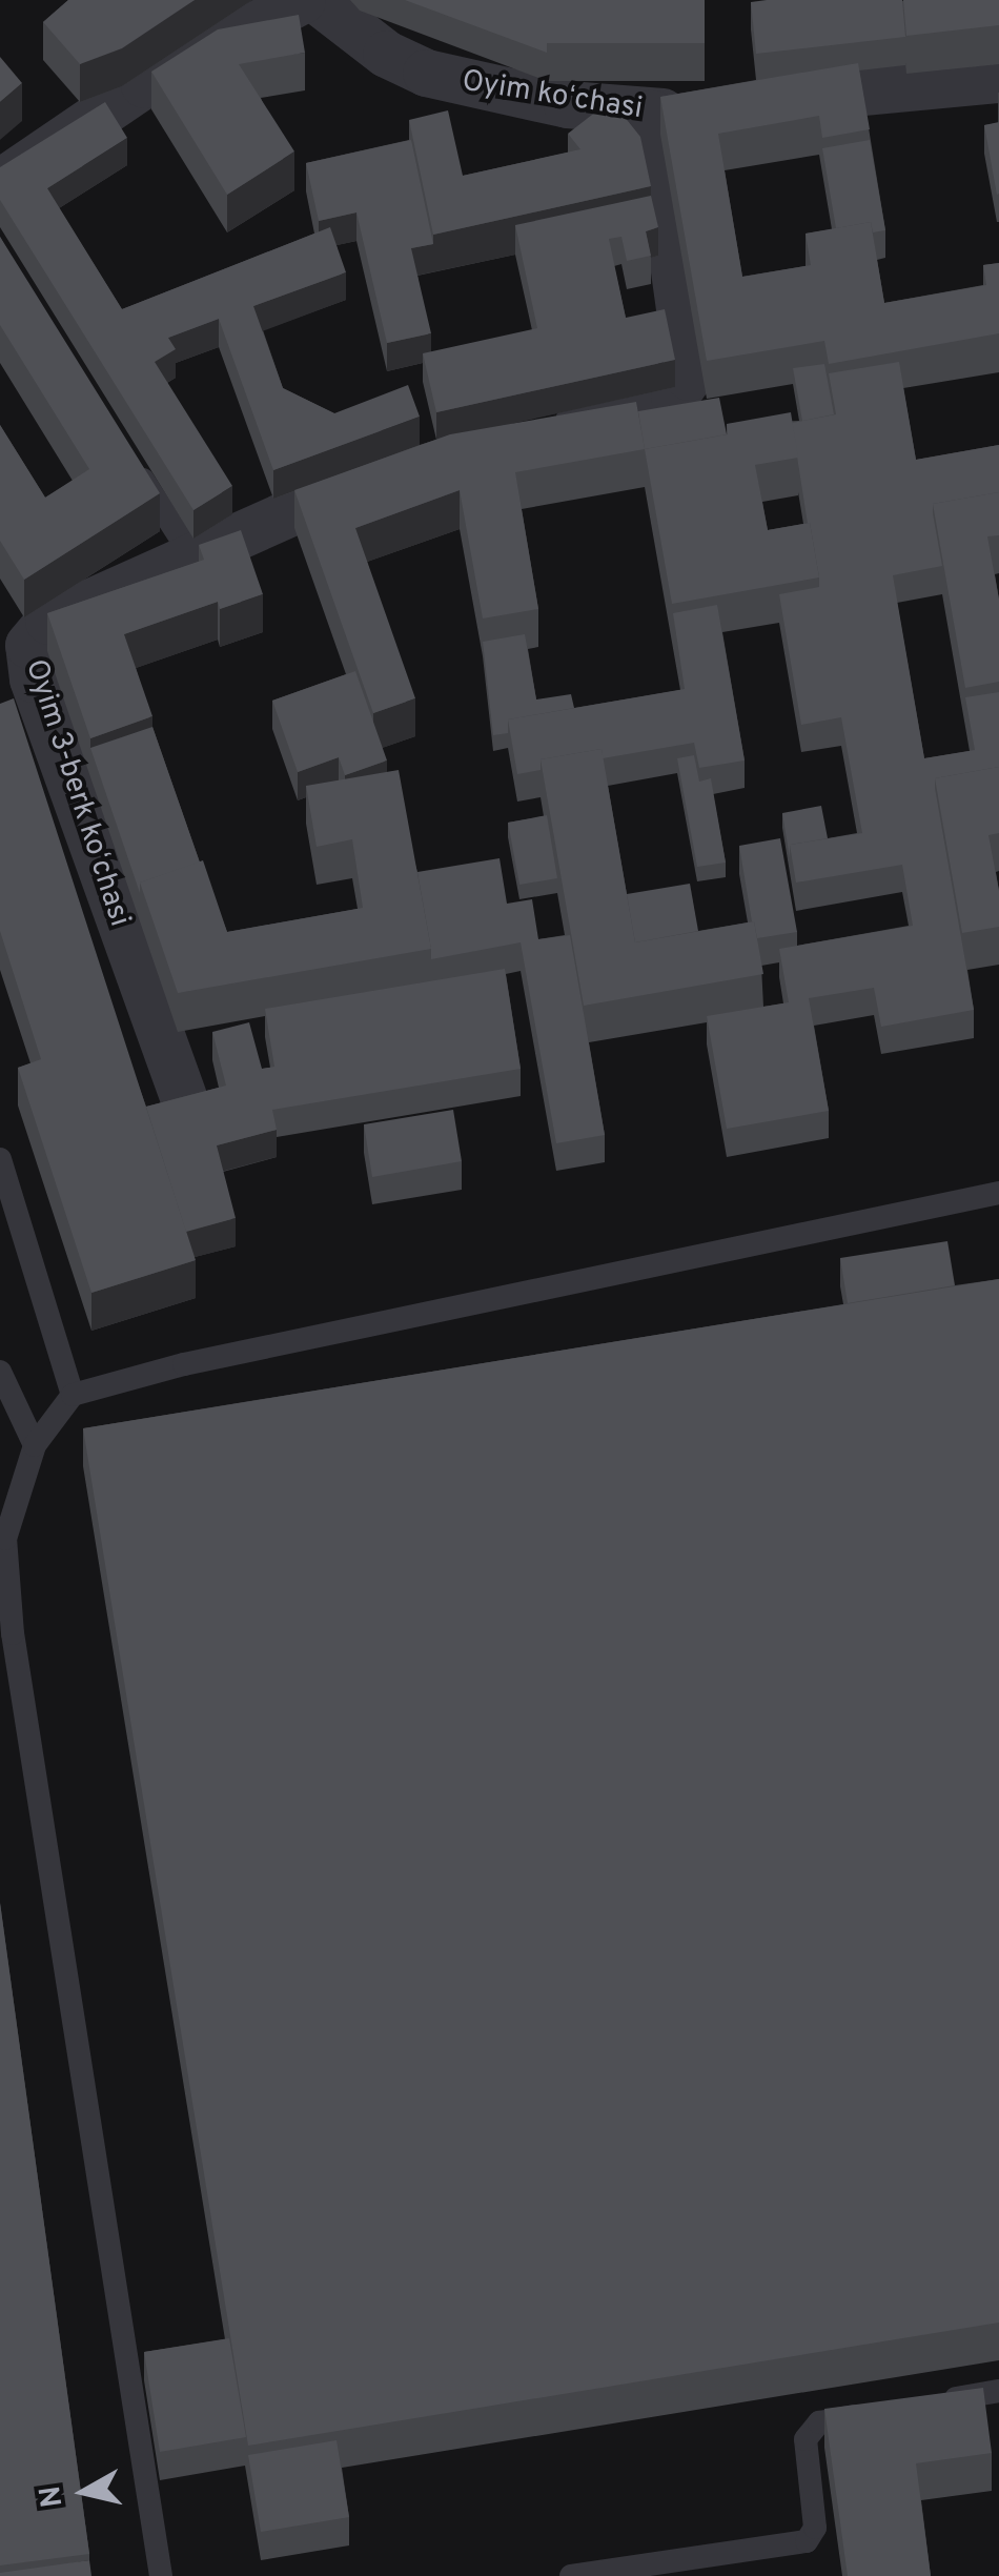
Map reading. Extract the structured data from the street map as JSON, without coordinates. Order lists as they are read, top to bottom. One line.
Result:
{"streets":{"street":["Oyim koʻchasi","Oyim 3-berk koʻchasi"]},"north":"left"}
